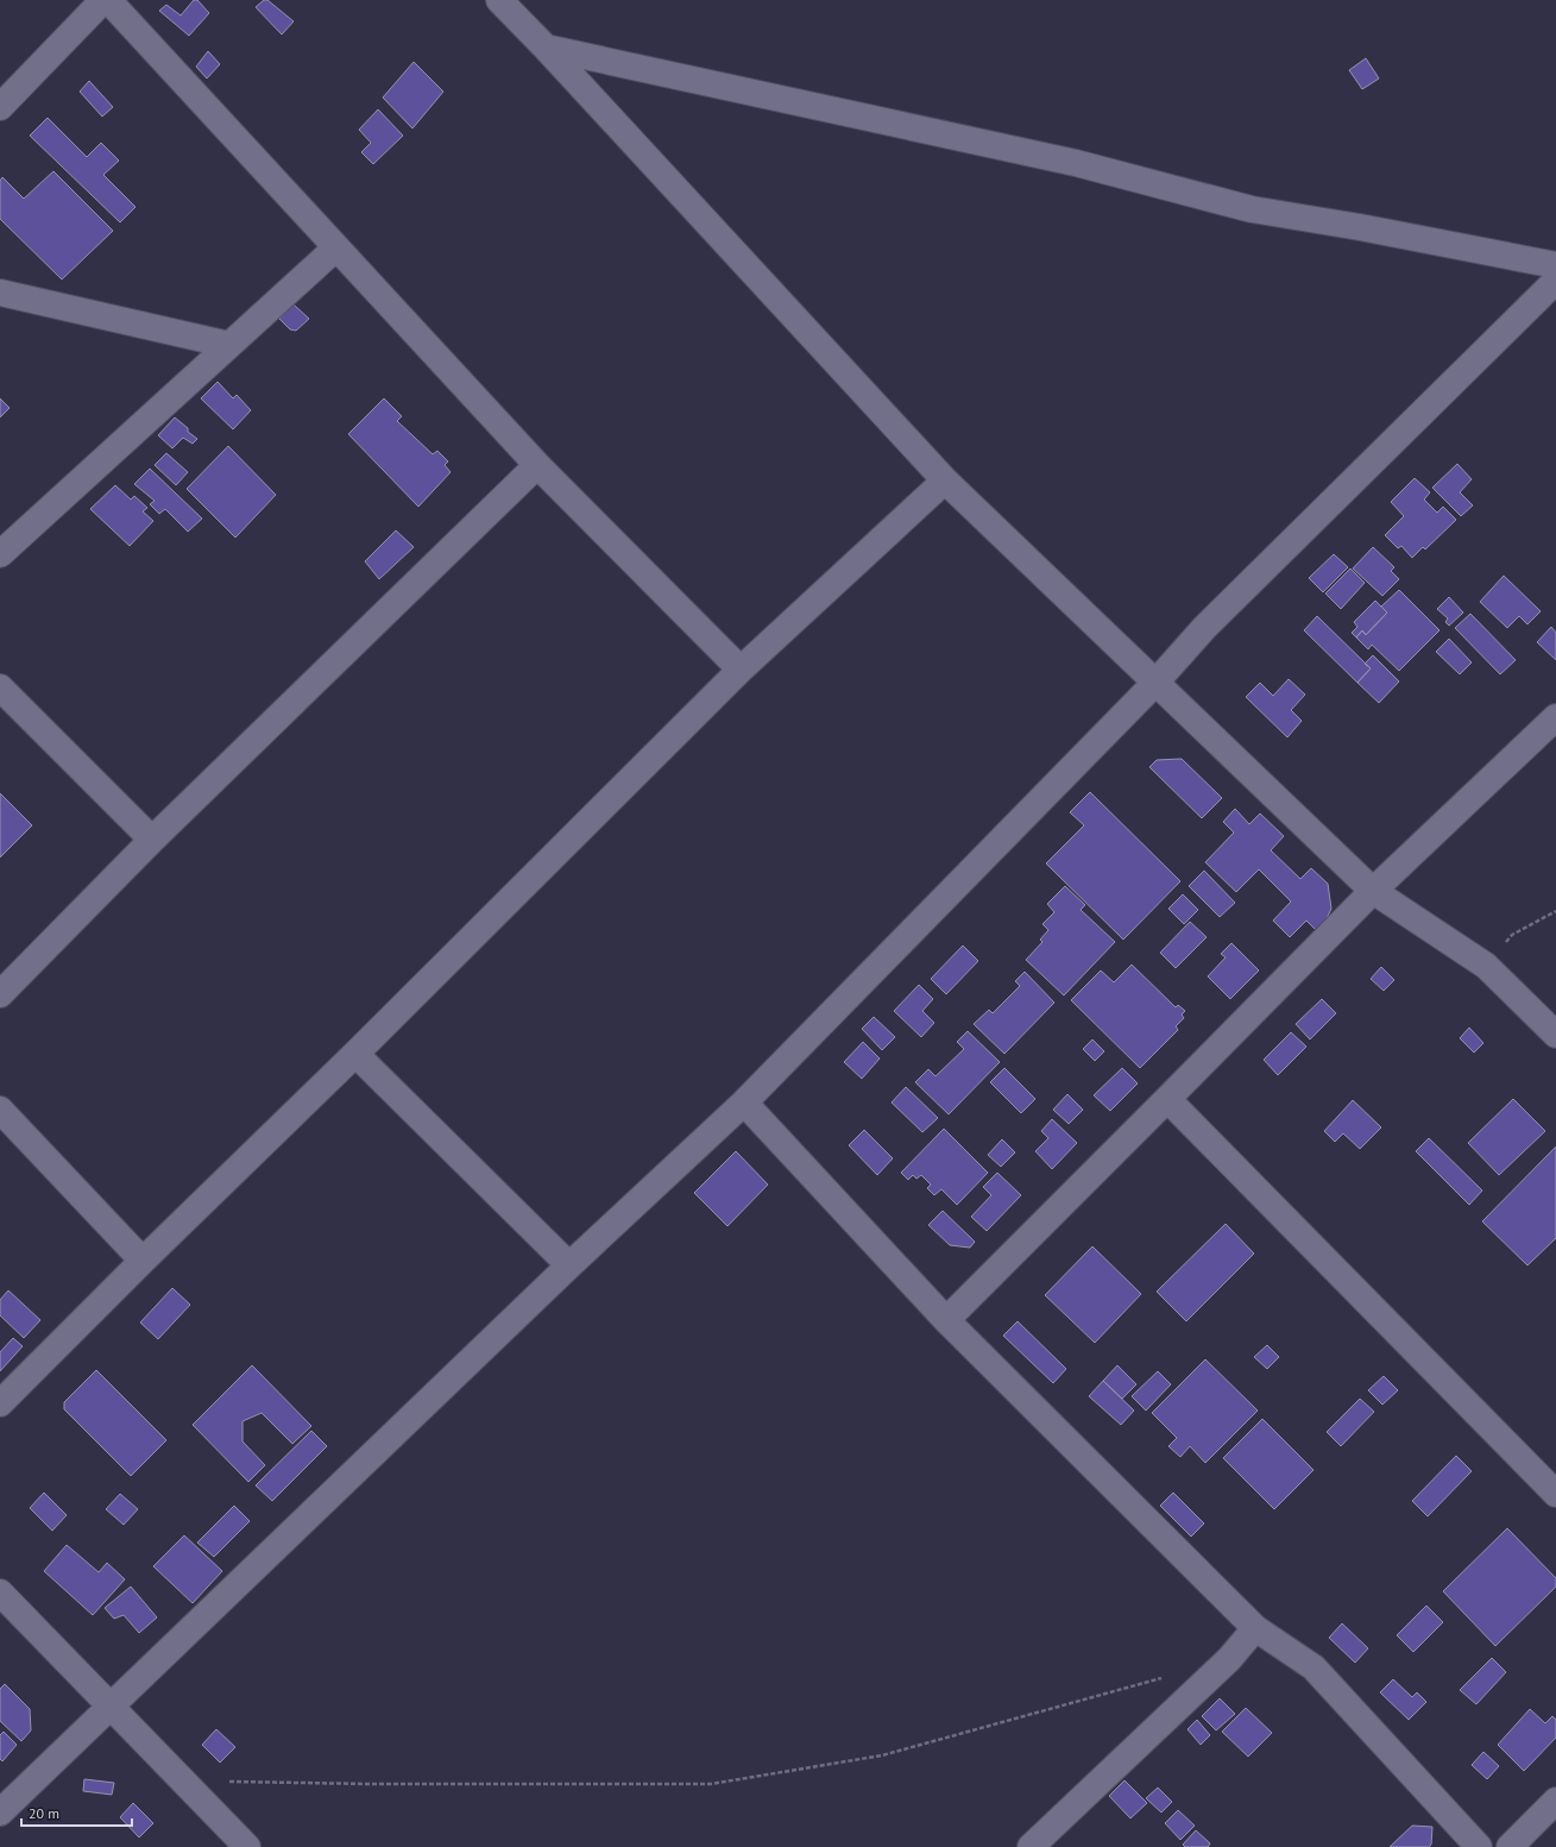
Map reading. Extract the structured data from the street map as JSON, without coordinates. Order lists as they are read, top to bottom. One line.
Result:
{"scale_bar":"20 m"}
